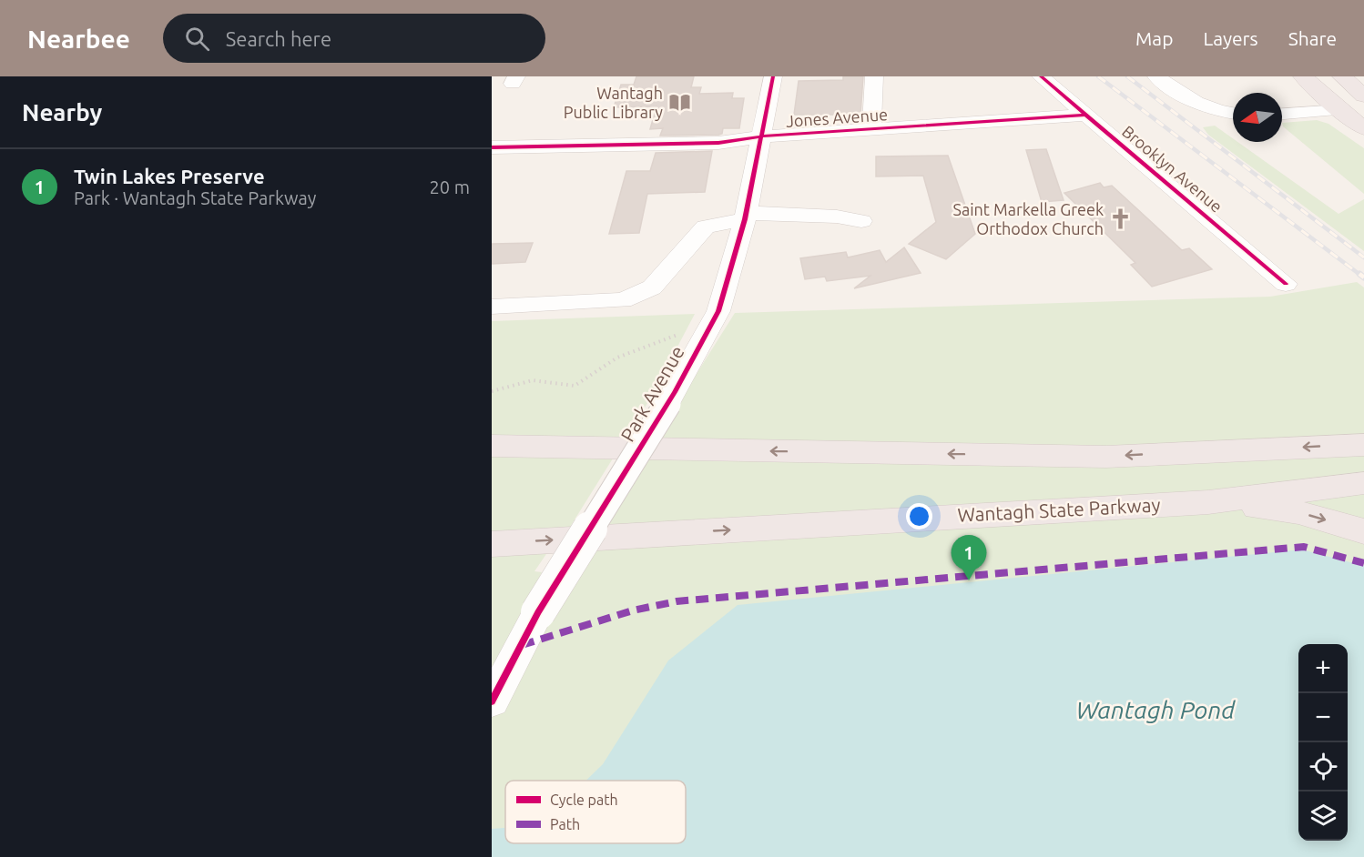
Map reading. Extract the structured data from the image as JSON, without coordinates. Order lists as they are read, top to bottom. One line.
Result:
{"streets":{"highway":["Wantagh State Parkway"],"street":["Jones Avenue","Brooklyn Avenue","Park Avenue"]},"crossings":[["Jones Avenue","Brooklyn Avenue"],["Jones Avenue","Park Avenue"]],"water":["Wantagh Pond"],"places":{"library":["Wantagh Public Library"],"church":["Saint Markella Greek Orthodox Church"]},"legend":["Cycle path","Path"],"north":"left","page":{"header":"Nearbee","search":"Search here","nav":["Map","Layers","Share"],"heading":"Nearby","list":[{"mark":"1","name":"Twin Lakes Preserve","note":"Park · Wantagh State Parkway","value":"20 m"}],"pins":"1","map_buttons":["+","−"]}}
